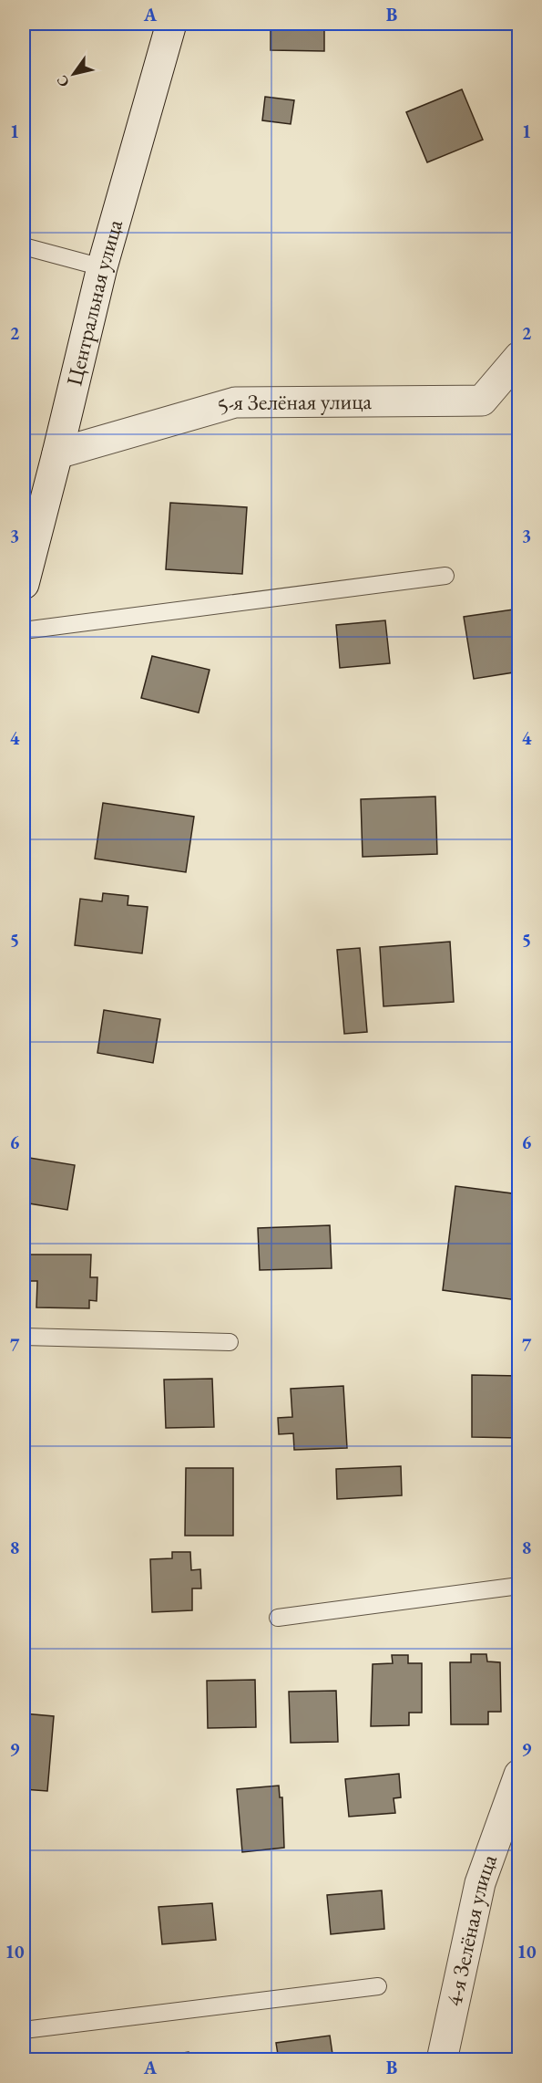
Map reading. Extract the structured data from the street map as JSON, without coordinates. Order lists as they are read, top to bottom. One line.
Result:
{"streets":{"street":["Центральная улица","5-я Зелёная улица","4-я Зелёная улица"]},"crossings":[["Центральная улица","5-я Зелёная улица"]],"north":"bottom left","grid":{"columns":["A","B"],"rows":["1","2","3","4","5","6","7","8","9","10"]}}
